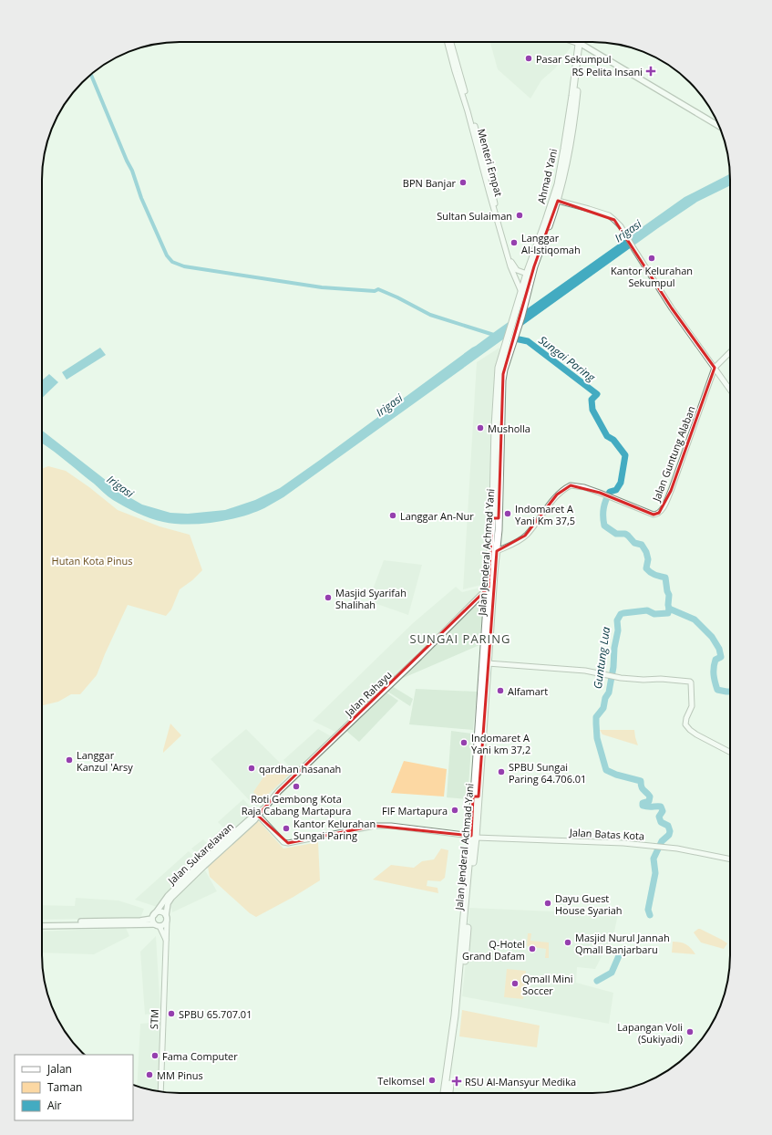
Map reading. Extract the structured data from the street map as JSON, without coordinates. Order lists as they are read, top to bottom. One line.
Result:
{"streets":{"highway":["Ahmad Yani","Jalan Jenderal Achmad Yani"],"main road":["Jalan Rahayu","Jalan Sukarelawan"],"street":["Menteri Empat","Jalan Guntung Alaban","Jalan Batas Kota","STM"]},"crossings":[["Menteri Empat","Ahmad Yani"],["Ahmad Yani","Jalan Jenderal Achmad Yani"],["Jalan Guntung Alaban","Jalan Jenderal Achmad Yani"],["Jalan Jenderal Achmad Yani","Jalan Rahayu"],["Jalan Jenderal Achmad Yani","Jalan Batas Kota"],["Jalan Rahayu","Jalan Sukarelawan"],["Jalan Sukarelawan","STM"]],"districts":["SUNGAI PARING"],"water":["Irigasi","Sungai Paring","Guntung Lua"],"parks":["Hutan Kota Pinus"],"places":{"other":["Pasar Sekumpul","BPN Banjar","Sultan Sulaiman","Langgar Al-Istiqomah","Kantor Kelurahan Sekumpul","Musholla","Indomaret A Yani Km 37,5","Langgar An-Nur","Masjid Syarifah Shalihah","Alfamart","Indomaret A Yani km 37,2","Langgar Kanzul 'Arsy","qardhan hasanah","SPBU Sungai Paring 64.706.01","Roti Gembong Kota Raja Cabang Martapura","FIF Martapura","Kantor Kelurahan Sungai Paring","Dayu Guest House Syariah","Masjid Nurul Jannah Qmall Banjarbaru","Q-Hotel Grand Dafam","Qmall Mini Soccer","SPBU 65.707.01","Lapangan Voli (Sukiyadi)","Fama Computer","MM Pinus","Telkomsel"],"health":["RS Pelita Insani","RSU Al-Mansyur Medika"]},"legend":["Jalan","Taman","Air"]}
